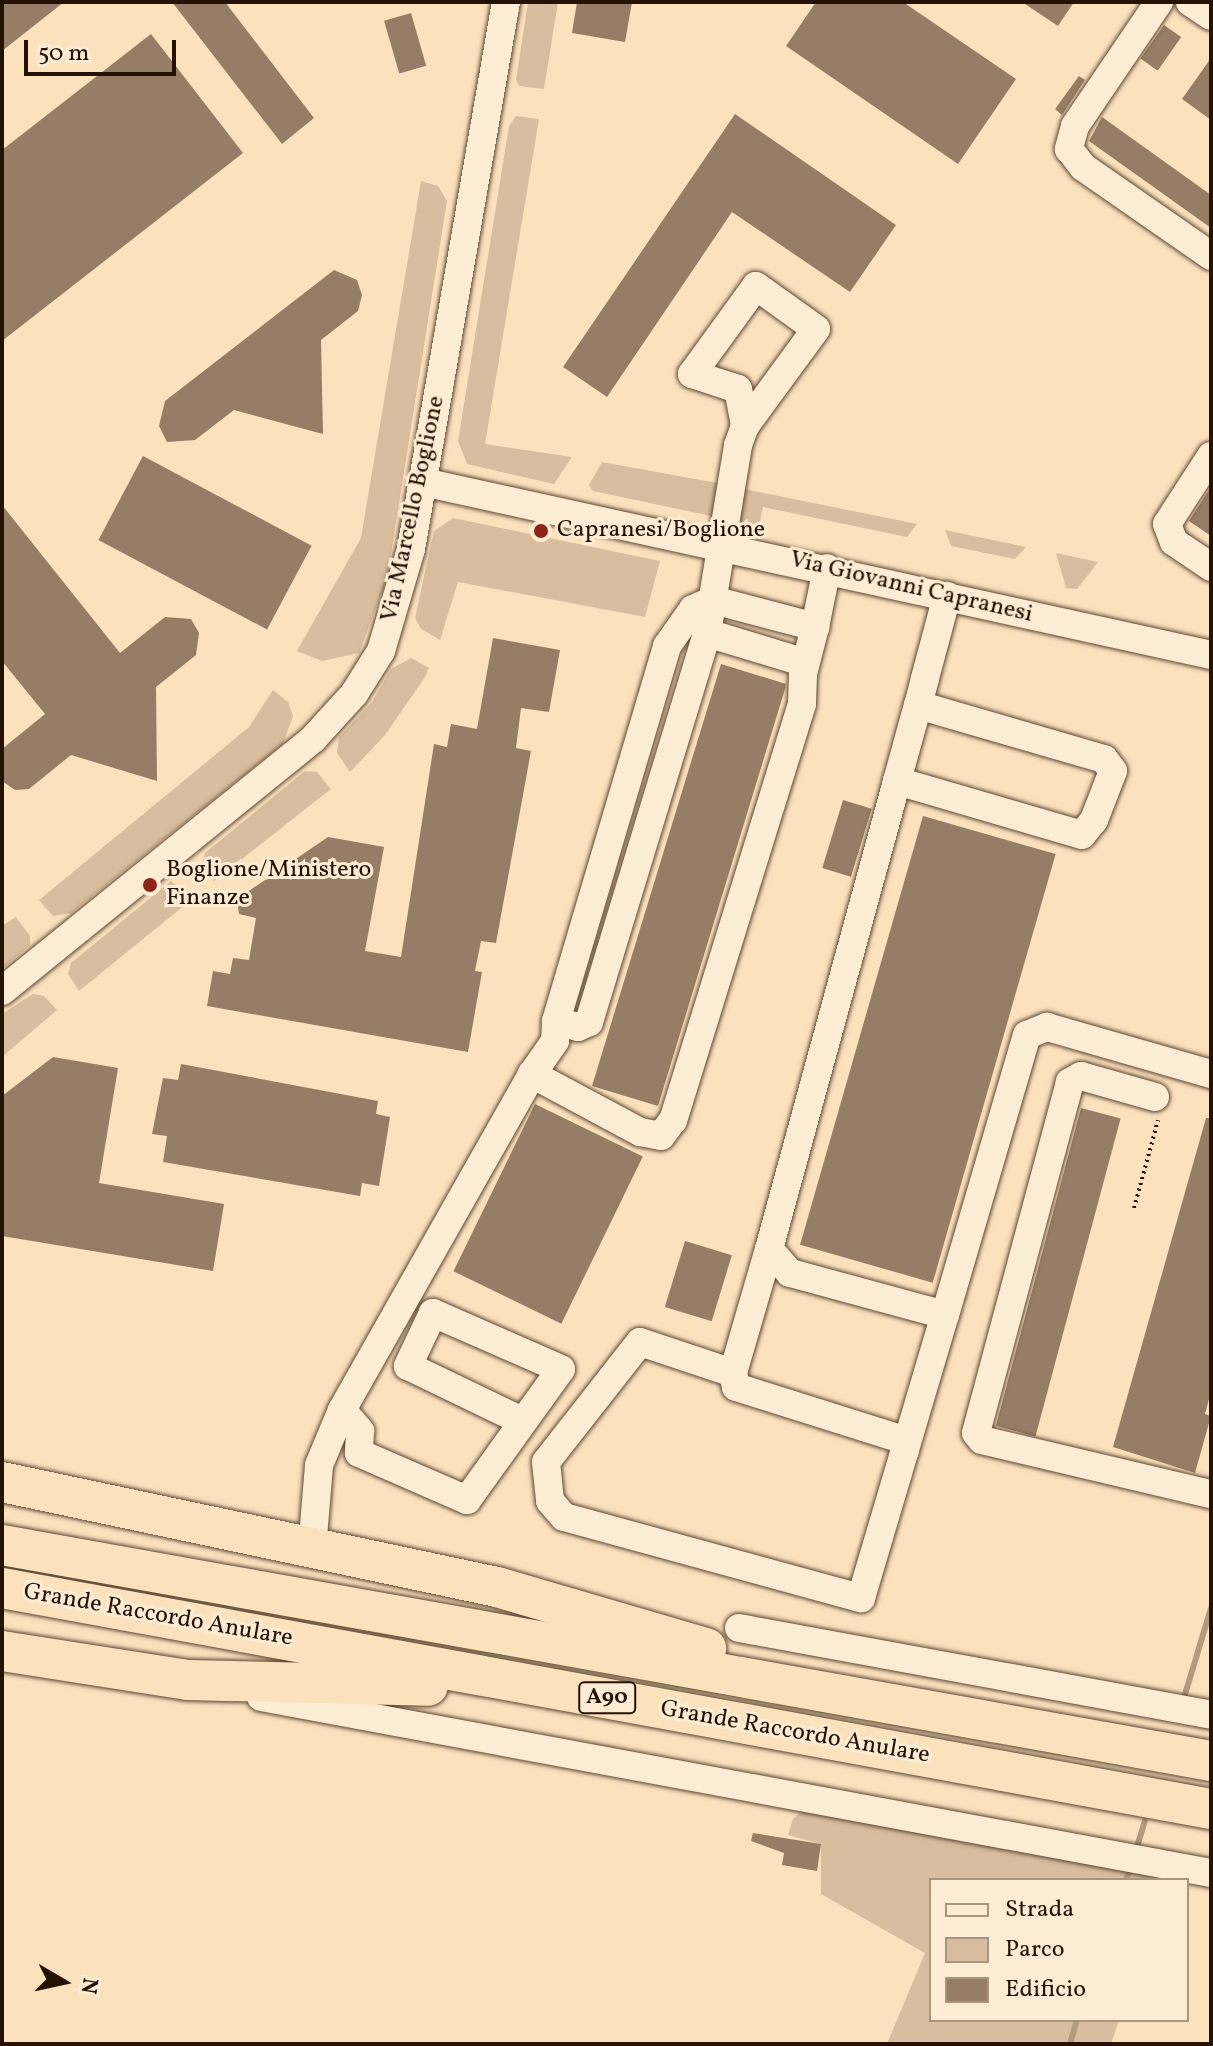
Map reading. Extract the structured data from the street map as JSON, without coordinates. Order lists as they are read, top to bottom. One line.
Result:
{"streets":{"highway":["Grande Raccordo Anulare","A90"],"street":["Via Marcello Boglione","Via Giovanni Capranesi"]},"crossings":[["Via Marcello Boglione","Via Giovanni Capranesi"]],"places":["Capranesi/Boglione","Boglione/Ministero Finanze"],"legend":["Strada","Parco","Edificio"],"scale_bar":"50 m","north":"right"}
